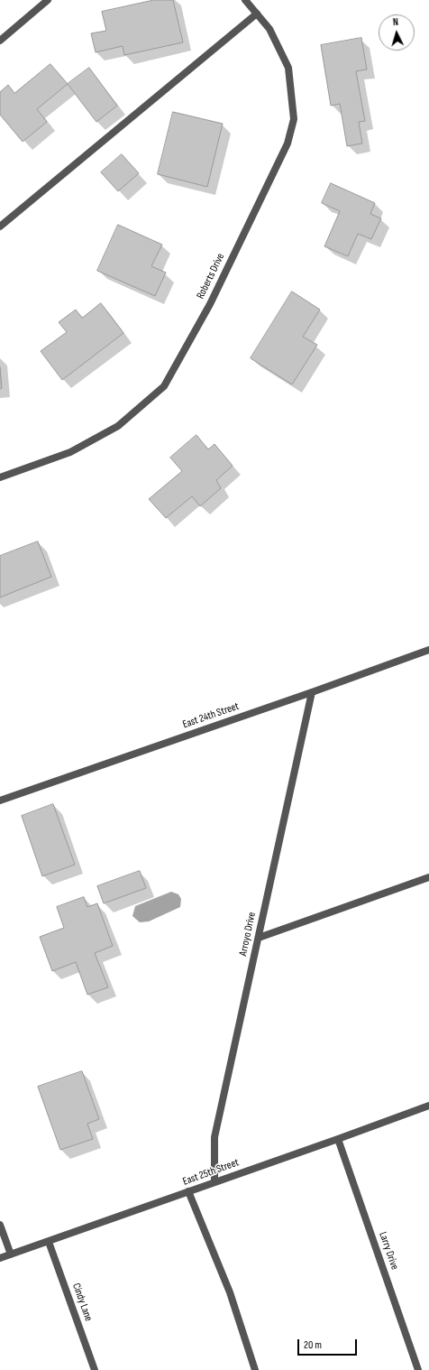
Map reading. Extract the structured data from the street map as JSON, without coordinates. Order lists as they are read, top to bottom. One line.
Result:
{"streets":{"street":["Roberts Drive","East 24th Street","Arroyo Drive","East 25th Street","Larry Drive","Cindy Lane"]},"crossings":[["East 24th Street","Arroyo Drive"],["Arroyo Drive","East 25th Street"],["East 25th Street","Larry Drive"],["East 25th Street","Cindy Lane"]],"scale_bar":"20 m","north":"top"}
